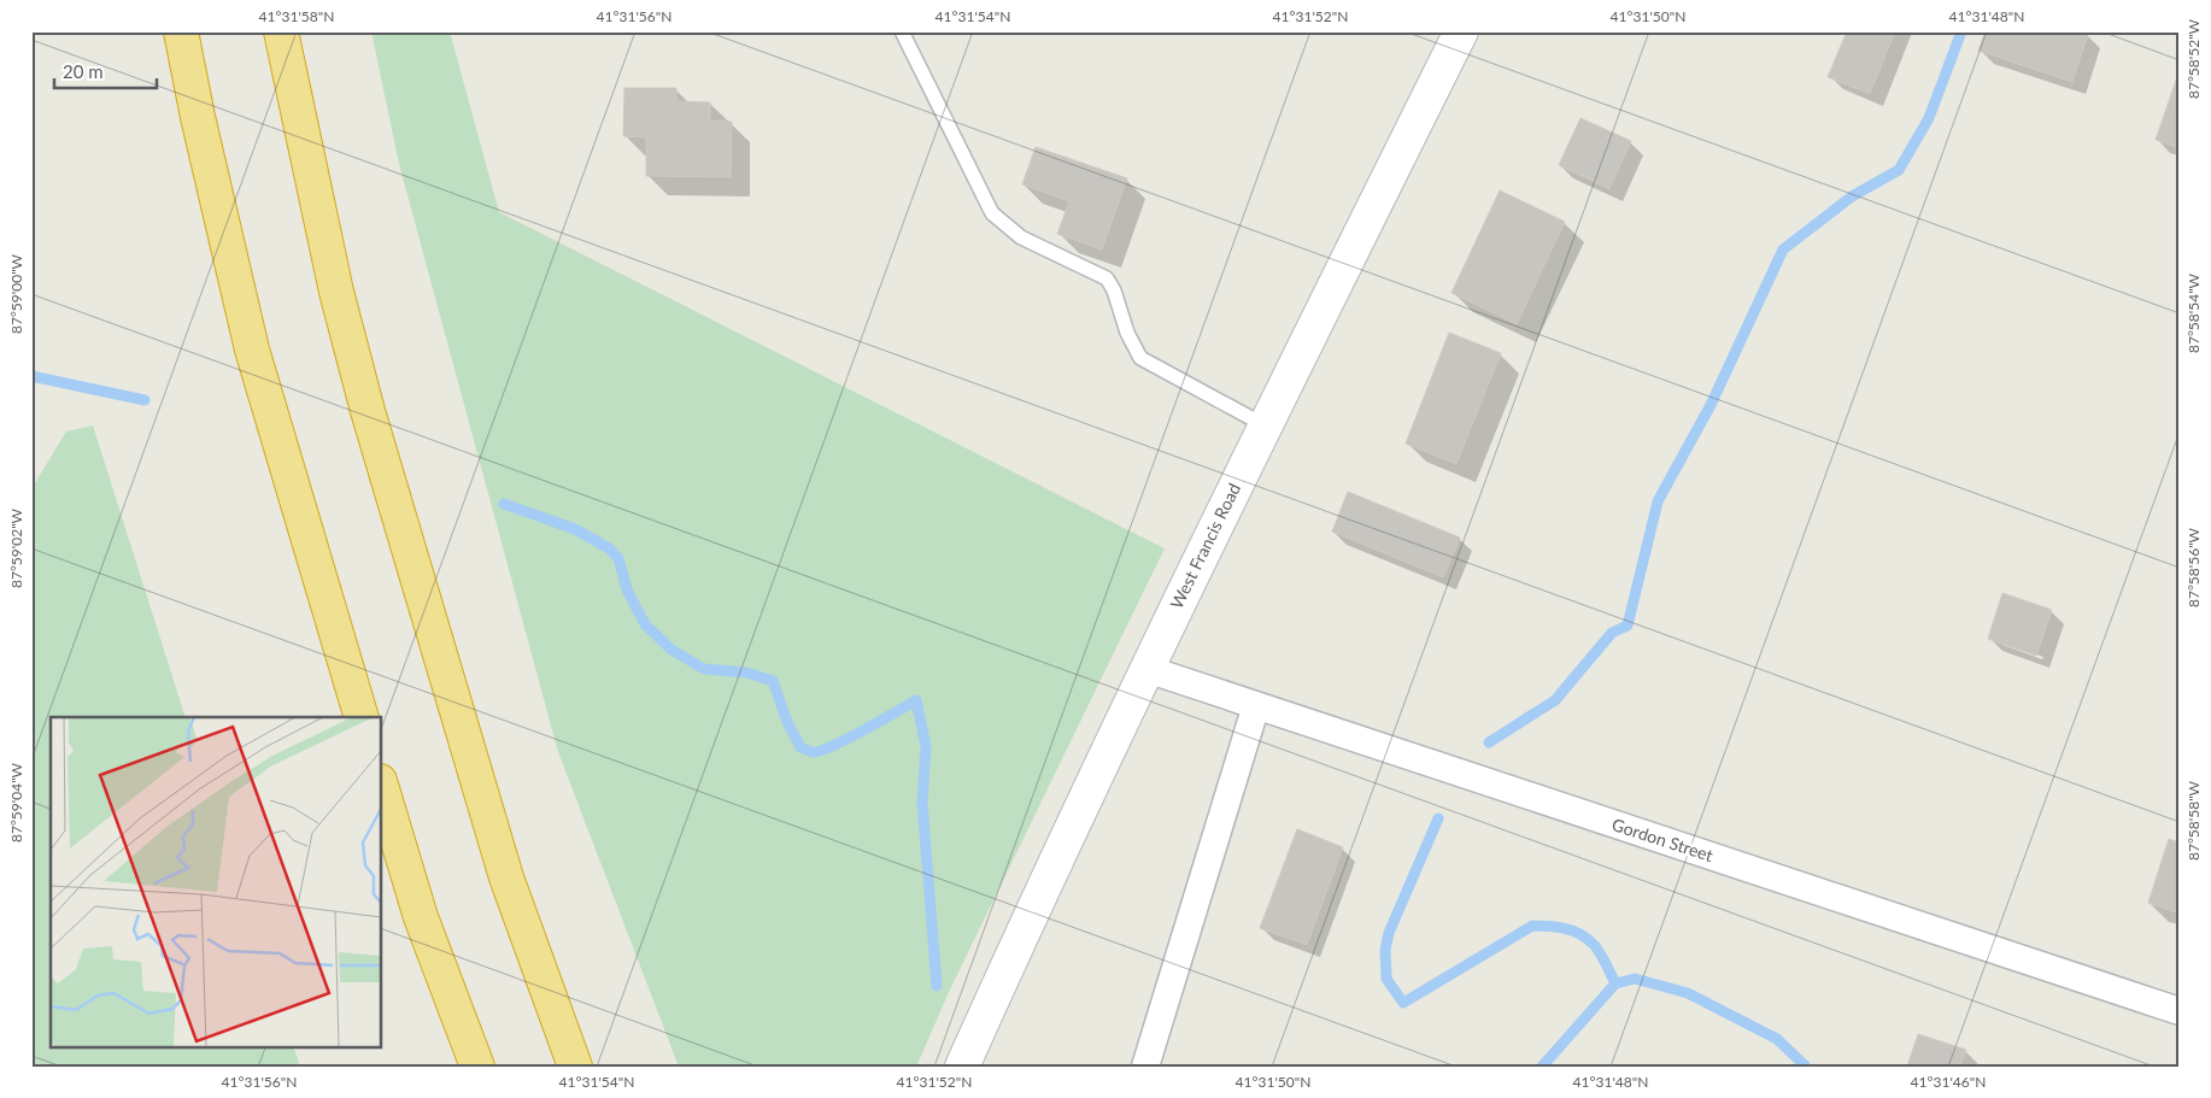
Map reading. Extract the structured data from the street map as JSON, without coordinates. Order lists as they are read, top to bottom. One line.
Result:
{"streets":{"street":["West Francis Road","Gordon Street"]},"crossings":[["West Francis Road","Gordon Street"]],"scale_bar":"20 m","coordinates":["41°31'58\"N","41°31'56\"N","41°31'54\"N","41°31'52\"N","41°31'50\"N","41°31'48\"N","87°58'52\"W","87°59'00\"W","87°58'54\"W","87°59'02\"W","87°58'56\"W","87°59'04\"W","87°58'58\"W","41°31'46\"N"]}
